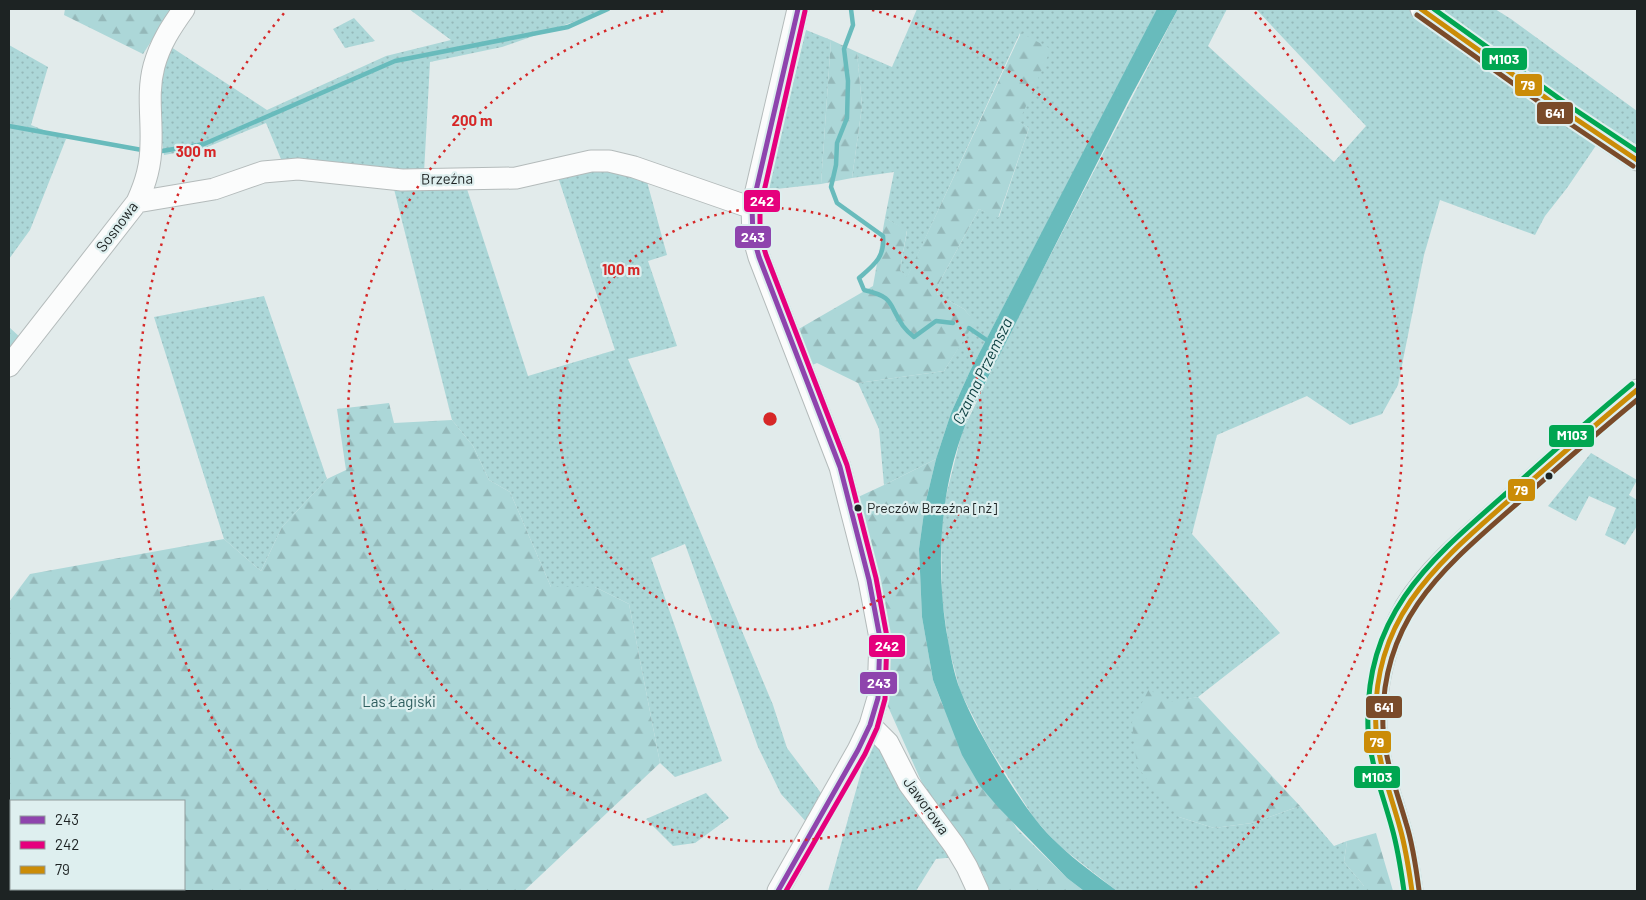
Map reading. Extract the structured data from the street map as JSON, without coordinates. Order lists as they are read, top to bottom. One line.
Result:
{"streets":{"street":["Brzeźna","Sosnowa","Jaworowa"]},"crossings":[["Brzeźna","Sosnowa"]],"water":["Czarna Przemsza"],"parks":["Las Łagiski"],"places":["Preczów Brzeźna [nż]"],"lines":["transit line 243","transit line 79","transit line M103","transit line 242","transit line 641"],"legend":["243","242","79"],"rings":["200 m","300 m","100 m"]}
